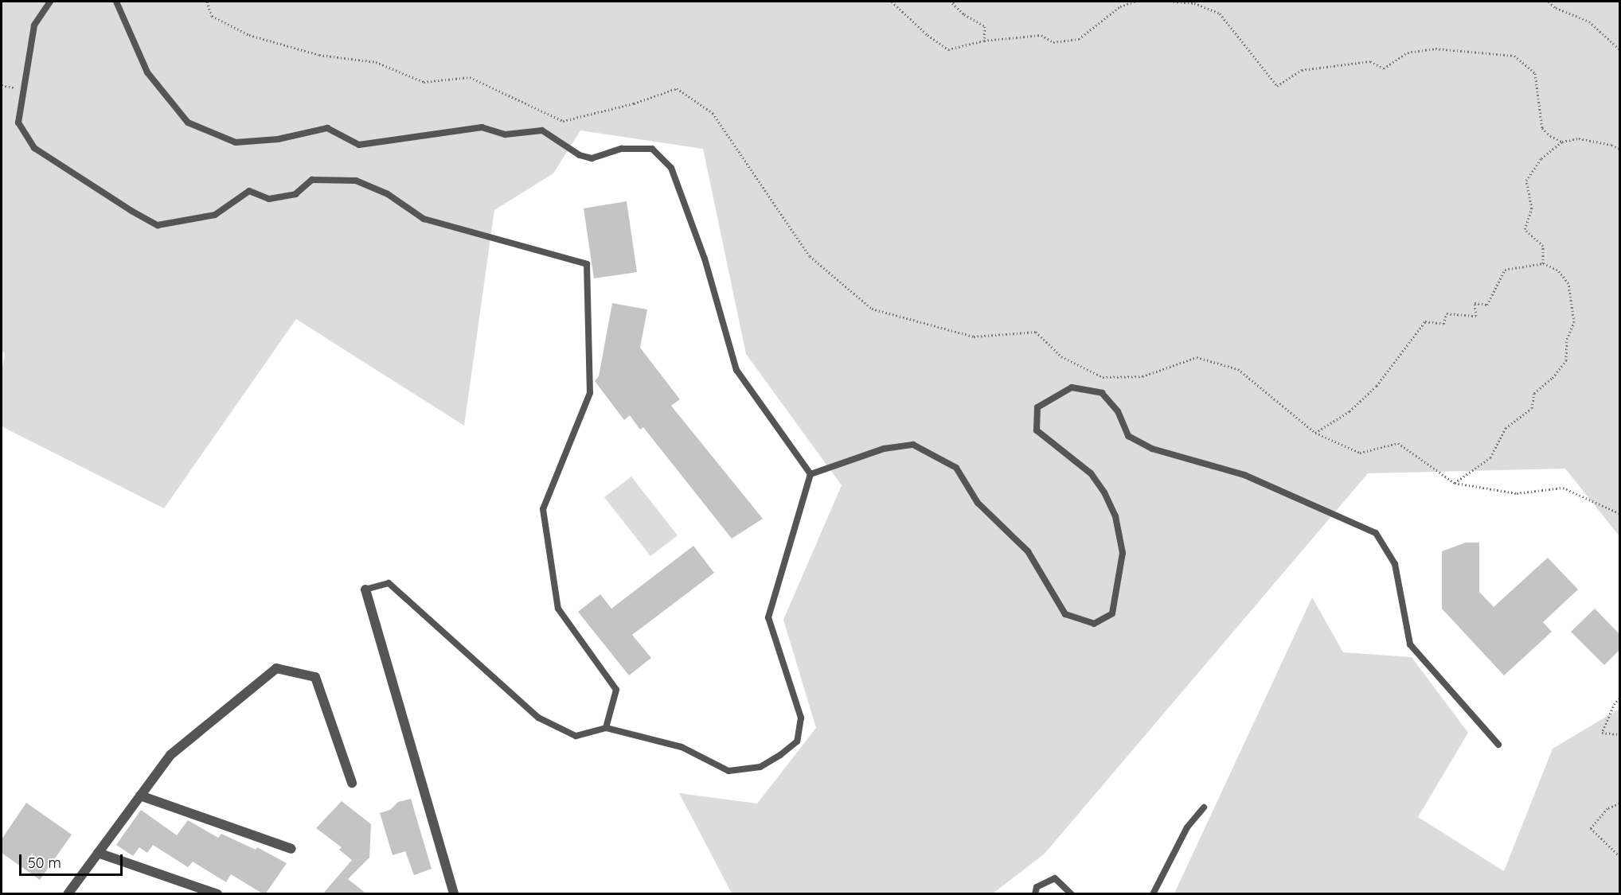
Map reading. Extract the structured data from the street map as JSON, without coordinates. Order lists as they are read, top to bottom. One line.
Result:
{"scale_bar":"50 m"}
